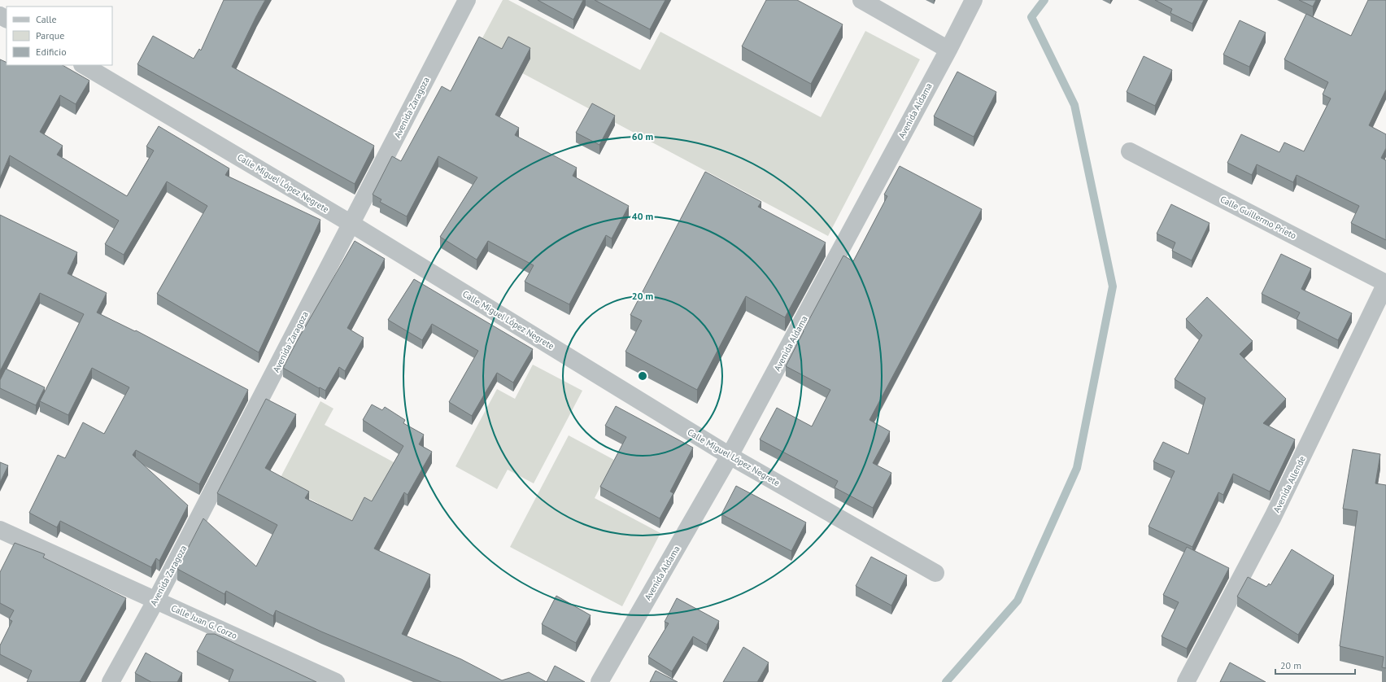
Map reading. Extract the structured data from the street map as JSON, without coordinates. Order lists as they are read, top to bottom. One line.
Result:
{"streets":{"street":["Avenida Zaragoza","Avenida Aldama","Calle Miguel López Negrete","Calle Guillermo Prieto","Avenida Allende","Calle Juan G. Corzo"]},"crossings":[["Avenida Zaragoza","Calle Miguel López Negrete"],["Avenida Zaragoza","Calle Juan G. Corzo"],["Avenida Aldama","Calle Miguel López Negrete"],["Calle Guillermo Prieto","Avenida Allende"]],"legend":["Calle","Parque","Edificio"],"scale_bar":"20 m","rings":["60 m","40 m","20 m"]}
